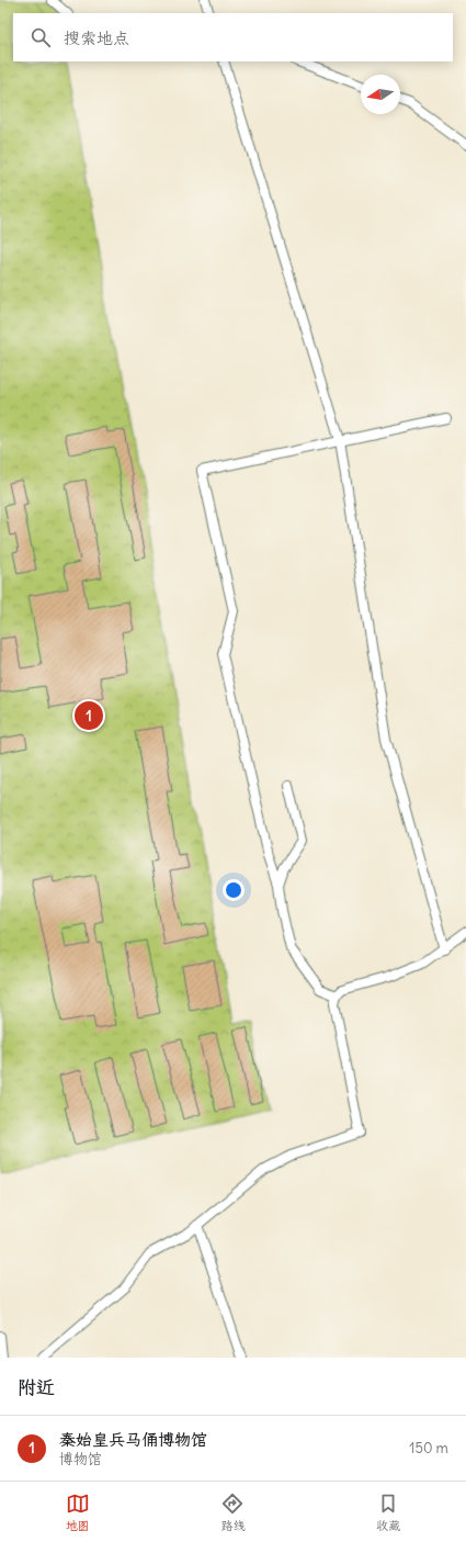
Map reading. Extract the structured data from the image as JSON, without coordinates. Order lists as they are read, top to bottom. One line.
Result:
{"north":"left","page":{"search":"搜索地点","pins":"1","heading":"附近","list":[{"mark":"1","name":"秦始皇兵马俑博物馆","note":"博物馆","value":"150 m"}],"nav":["地图","路线","收藏"]}}
